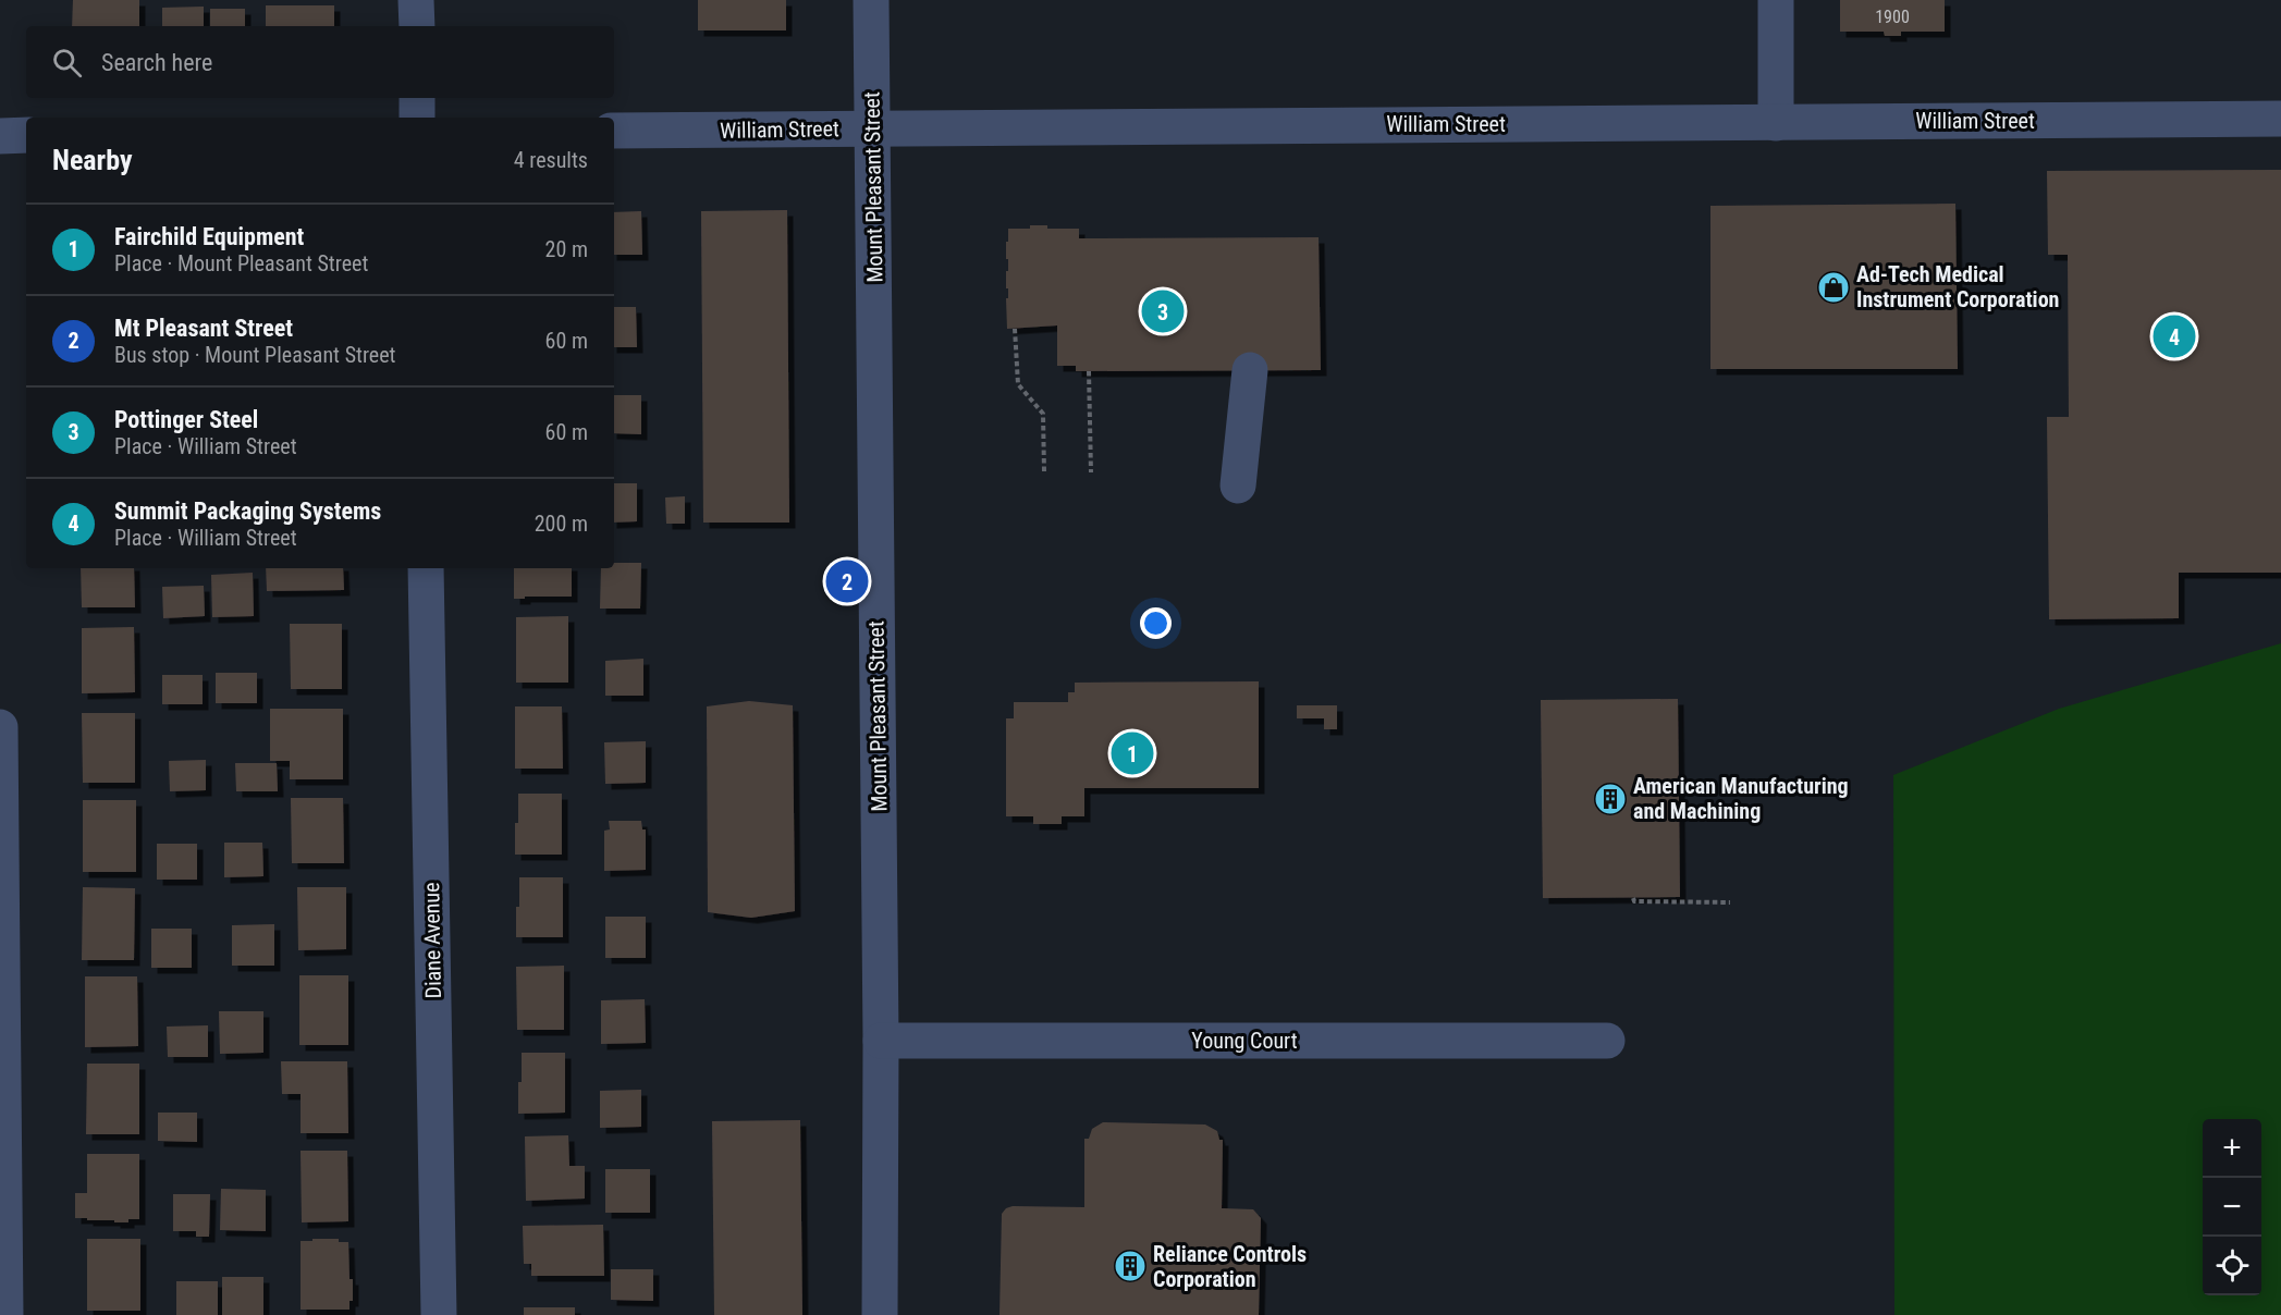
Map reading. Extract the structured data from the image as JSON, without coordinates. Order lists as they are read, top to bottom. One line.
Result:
{"streets":{"street":["William Street","Mount Pleasant Street","Diane Avenue","Young Court"]},"crossings":[["William Street","Mount Pleasant Street"],["Mount Pleasant Street","Young Court"]],"places":{"shop":["Ad-Tech Medical Instrument Corporation"],"building":["American Manufacturing and Machining","Reliance Controls Corporation"]},"house_numbers":["1900"],"page":{"search":"Search here","heading":["Nearby","4 results"],"list":[{"mark":"1","name":"Fairchild Equipment","note":"Place · Mount Pleasant Street","value":"20 m"},{"mark":"2","name":"Mt Pleasant Street","note":"Bus stop · Mount Pleasant Street","value":"60 m"},{"mark":"3","name":"Pottinger Steel","note":"Place · William Street","value":"60 m"},{"mark":"4","name":"Summit Packaging Systems","note":"Place · William Street","value":"200 m"}],"pins":["3","4","2","1"],"map_buttons":["+","−"]}}
